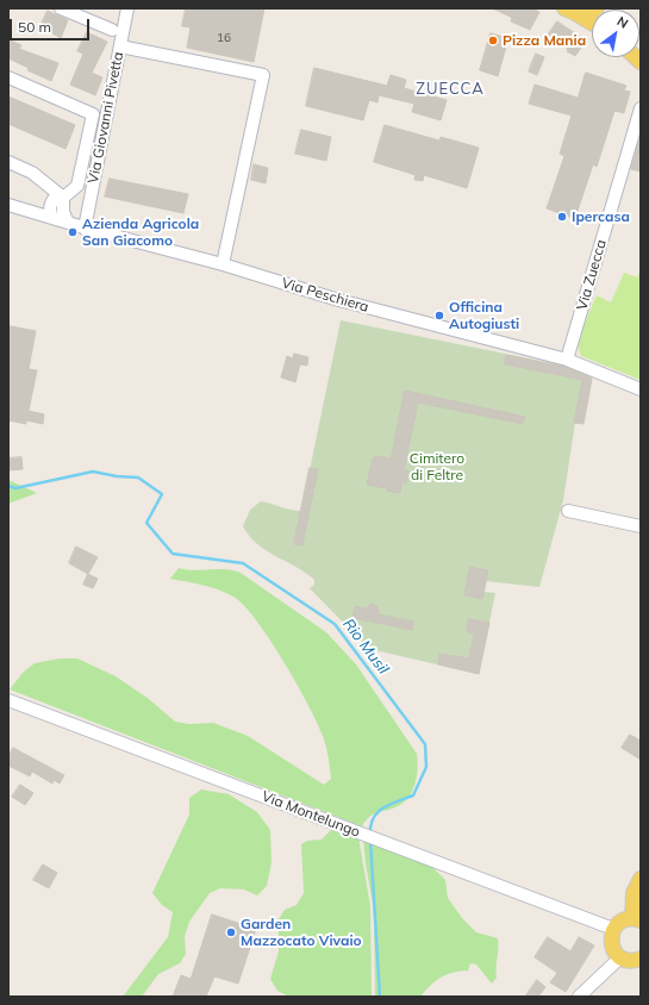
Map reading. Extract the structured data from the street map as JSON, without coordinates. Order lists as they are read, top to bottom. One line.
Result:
{"streets":{"street":["Via Giovanni Pivetta","Via Zuecca","Via Peschiera","Via Montelungo"]},"crossings":[["Via Giovanni Pivetta","Via Peschiera"],["Via Zuecca","Via Peschiera"]],"districts":["ZUECCA"],"water":["Rio Musil"],"parks":["Cimitero di Feltre"],"places":["Pizza Mania","Ipercasa","Azienda Agricola San Giacomo","Officina Autogiusti","Garden Mazzocato Vivaio"],"house_numbers":["16"],"scale_bar":"50 m","north":"top right"}
